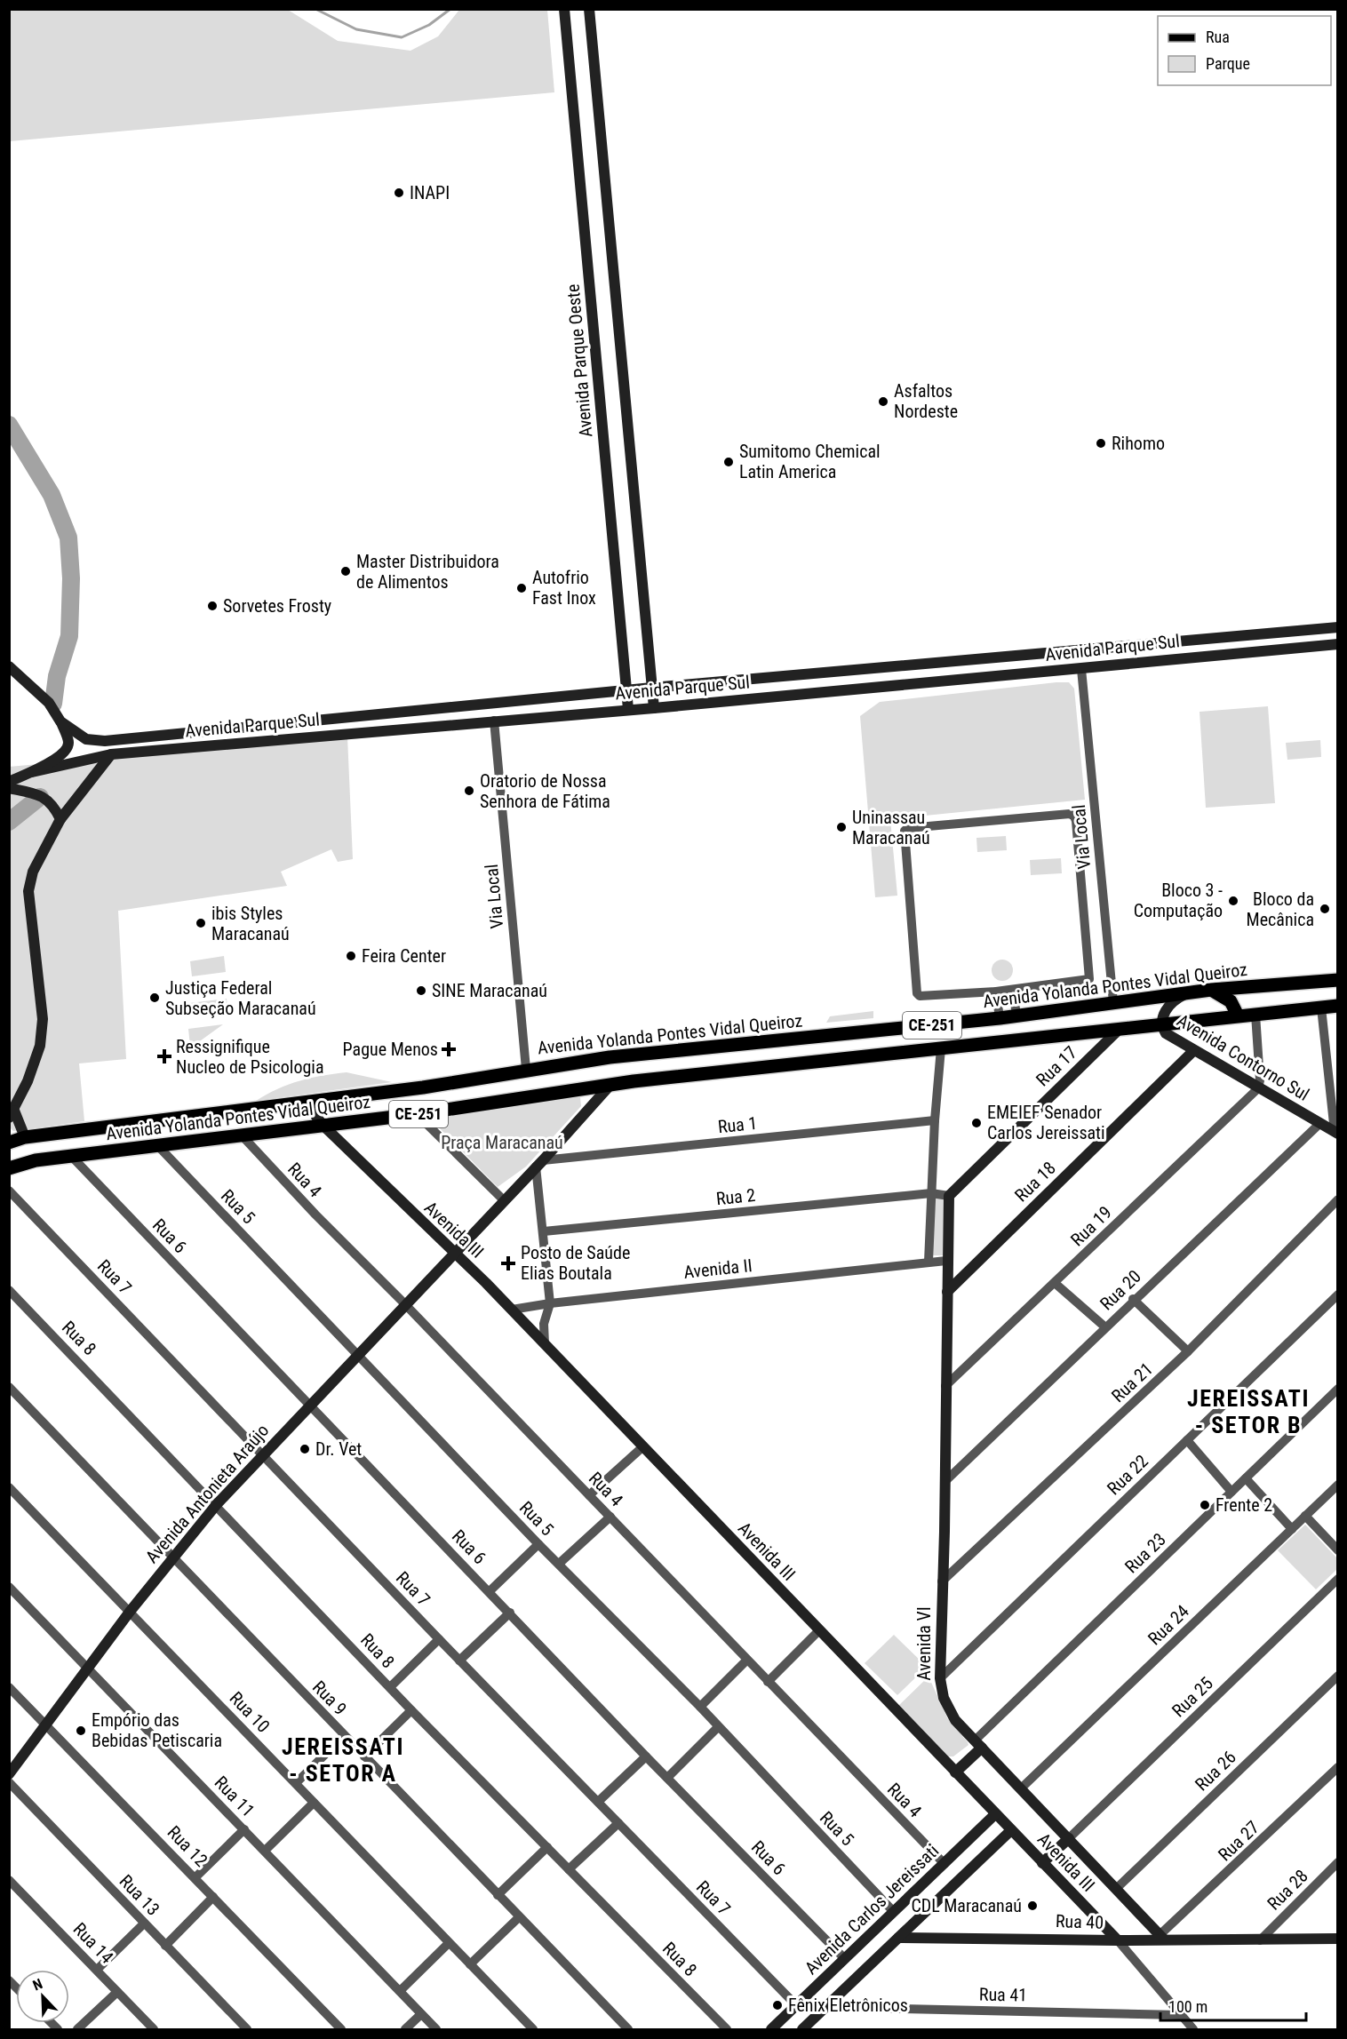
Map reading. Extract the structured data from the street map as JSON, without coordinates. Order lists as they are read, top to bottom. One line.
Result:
{"streets":{"main road":["Avenida Yolanda Pontes Vidal Queiroz","CE-251"],"street":["Avenida Parque Oeste","Avenida Parque Sul","Via Local","Avenida Contorno Sul","Rua 17","Rua 1","Rua 4","Rua 18","Rua 2","Rua 5","Rua 19","Avenida III","Rua 6","Avenida II","Rua 7","Rua 20","Rua 8","Rua 21","Rua 22","Avenida Antonieta Araújo","Rua 23","Rua 24","Avenida VI","Rua 25","Rua 9","Rua 10","Rua 26","Rua 11","Rua 27","Rua 12","Rua 28","Rua 13","Avenida Carlos Jereissati","Rua 40","Rua 14","Rua 41"]},"crossings":[["Avenida Parque Oeste","Avenida Parque Sul"],["Avenida Parque Sul","Via Local"],["Via Local","Avenida Yolanda Pontes Vidal Queiroz"],["Avenida Yolanda Pontes Vidal Queiroz","CE-251"],["Avenida Yolanda Pontes Vidal Queiroz","Avenida Contorno Sul"],["Avenida Yolanda Pontes Vidal Queiroz","Rua 17"],["Avenida Yolanda Pontes Vidal Queiroz","Rua 4"],["Avenida Yolanda Pontes Vidal Queiroz","Rua 5"],["Avenida Yolanda Pontes Vidal Queiroz","Avenida III"],["Avenida Yolanda Pontes Vidal Queiroz","Rua 6"],["Avenida Yolanda Pontes Vidal Queiroz","Avenida Antonieta Araújo"],["CE-251","Rua 6"],["Avenida Contorno Sul","Rua 18"],["Avenida Contorno Sul","Rua 19"],["Avenida Contorno Sul","Rua 20"],["Rua 17","Rua 2"],["Rua 17","Avenida VI"],["Rua 1","Avenida Antonieta Araújo"],["Rua 4","Avenida Antonieta Araújo"],["Rua 4","Avenida Carlos Jereissati"],["Rua 18","Avenida VI"],["Rua 2","Avenida VI"],["Rua 5","Avenida Antonieta Araújo"],["Rua 5","Avenida Carlos Jereissati"],["Rua 19","Avenida VI"],["Avenida III","Avenida II"],["Avenida III","Avenida Antonieta Araújo"],["Avenida III","Avenida Carlos Jereissati"],["Avenida III","Rua 40"],["Avenida III","Rua 41"],["Rua 6","Avenida Antonieta Araújo"],["Rua 6","Avenida Carlos Jereissati"],["Avenida II","Avenida VI"],["Rua 7","Avenida Antonieta Araújo"],["Rua 7","Avenida Carlos Jereissati"],["Rua 20","Avenida VI"],["Rua 8","Avenida Antonieta Araújo"],["Rua 21","Avenida VI"],["Rua 22","Avenida VI"],["Avenida Antonieta Araújo","Rua 9"],["Avenida Antonieta Araújo","Rua 10"],["Avenida Antonieta Araújo","Rua 11"],["Avenida Antonieta Araújo","Rua 12"],["Rua 23","Avenida VI"],["Rua 24","Avenida VI"],["Avenida VI","Rua 25"],["Avenida VI","Rua 26"],["Avenida VI","Rua 27"],["Avenida VI","Rua 40"],["Rua 27","Rua 40"],["Rua 28","Rua 40"]],"districts":["JEREISSATI - SETOR B","JEREISSATI - SETOR A"],"parks":["Praça Maracanaú"],"places":{"other":["INAPI","Asfaltos Nordeste","Rihomo","Sumitomo Chemical Latin America","Master Distribuidora de Alimentos","Autofrio Fast Inox","Sorvetes Frosty","Oratorio de Nossa Senhora de Fátima","Uninassau Maracanaú","Bloco 3 - Computação","Bloco da Mecânica","ibis Styles Maracanaú","Feira Center","SINE Maracanaú","Justiça Federal Subseção Maracanaú","EMEIEF Senador Carlos Jereissati","Dr. Vet","Frente 2","Empório das Bebidas Petiscaria","CDL Maracanaú","Fênix Eletrônicos"],"health":["Pague Menos","Ressignifique Nucleo de Psicologia","Posto de Saúde Elias Boutala"]},"legend":["Rua","Parque"],"scale_bar":"100 m","north":"top left"}
